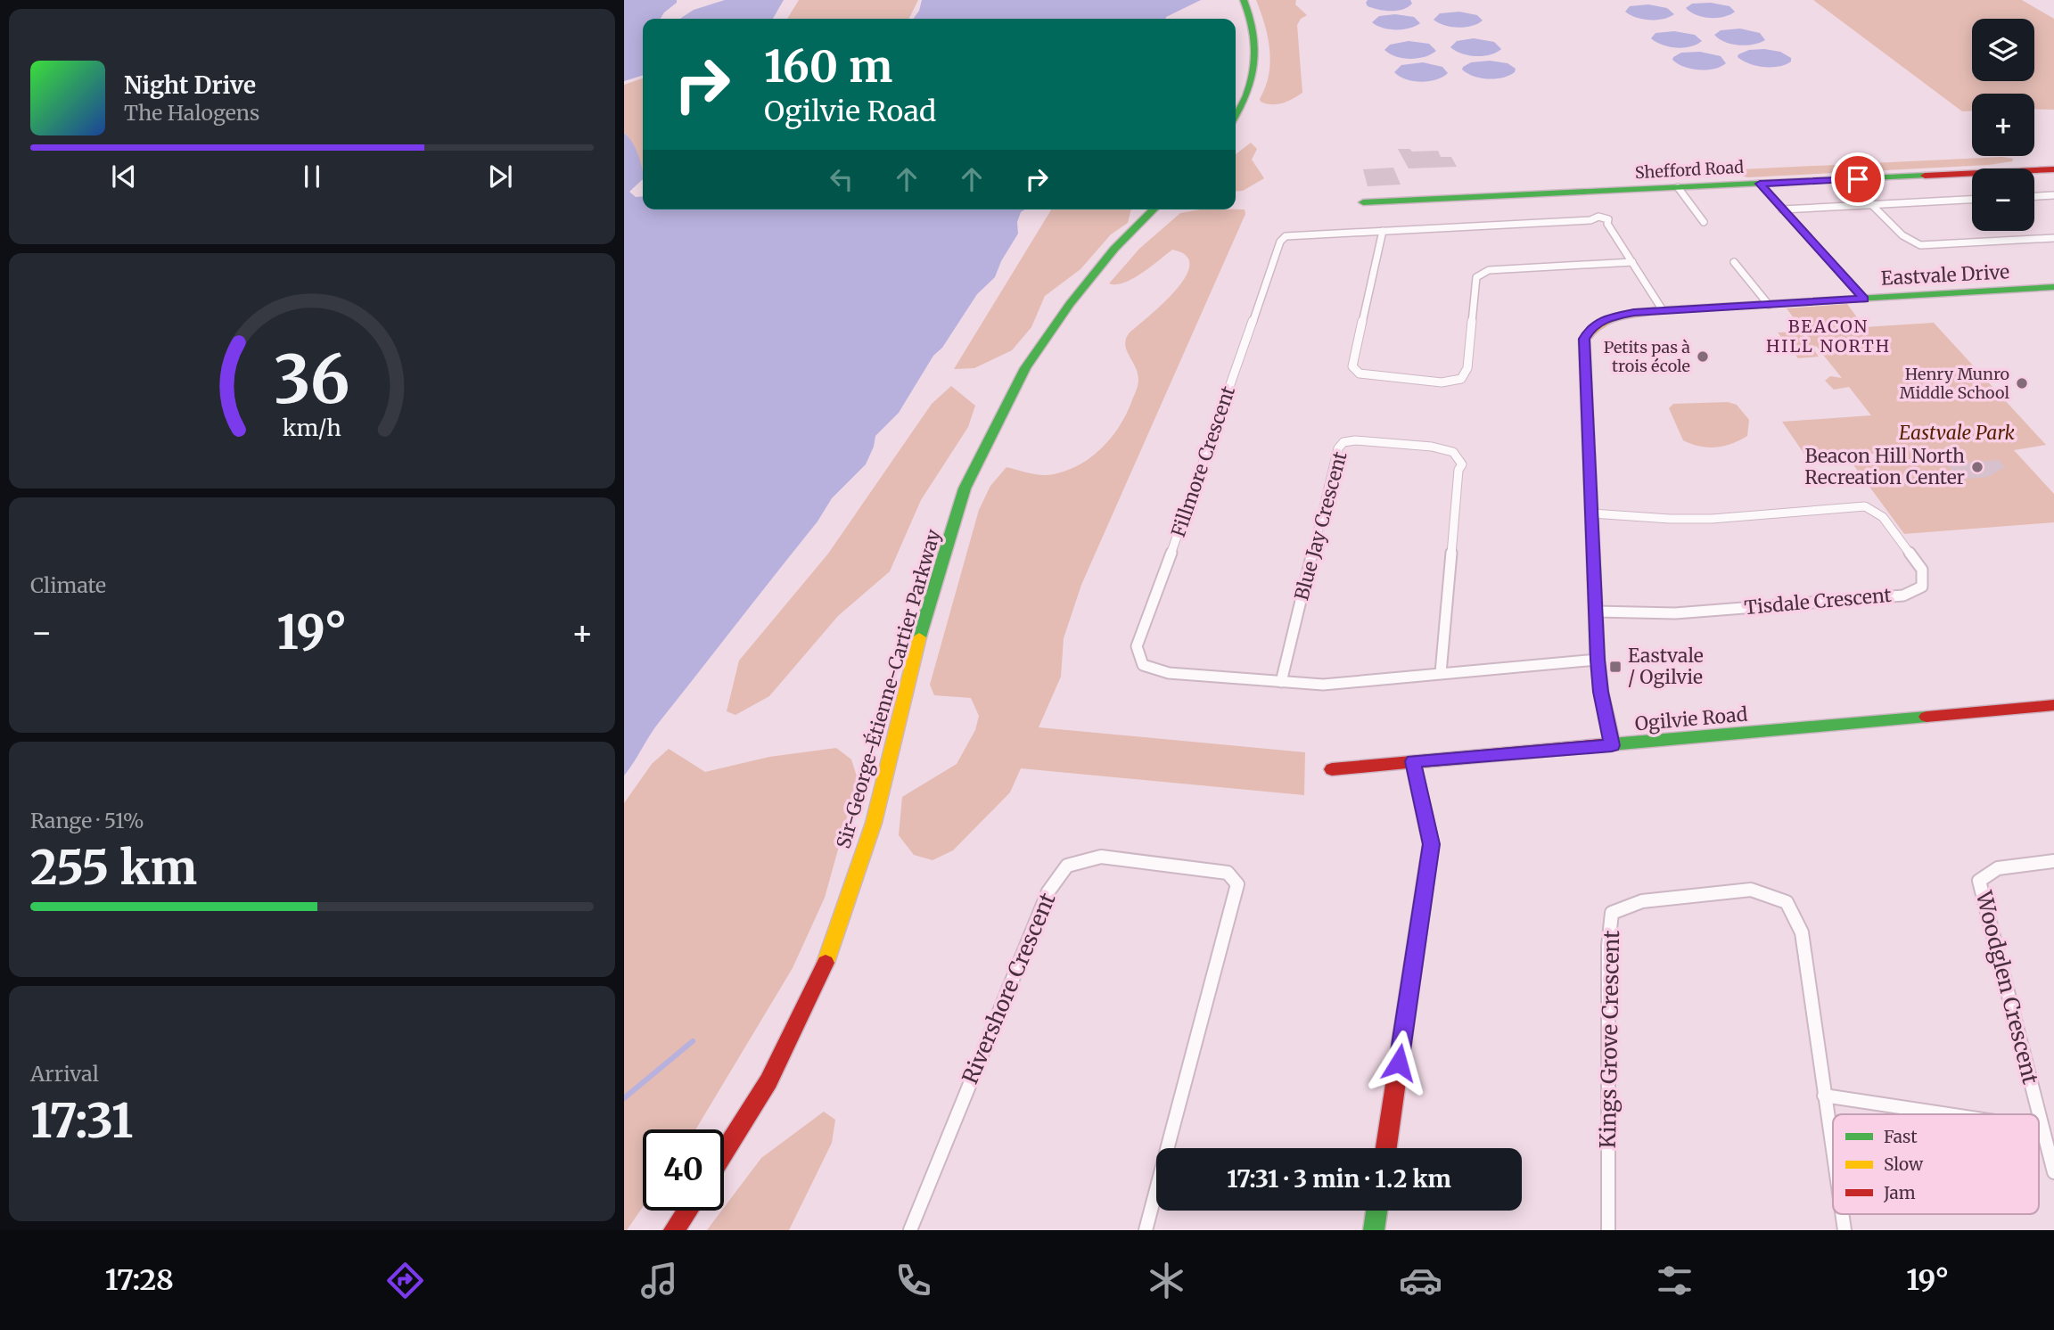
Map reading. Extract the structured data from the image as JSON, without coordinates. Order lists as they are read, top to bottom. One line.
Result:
{"streets":{"street":["Shefford Road","Eastvale Drive","Fillmore Crescent","Blue Jay Crescent","Tisdale Crescent","Sir-George-Étienne-Cartier Parkway","Ogilvie Road","Woodglen Crescent","Rivershore Crescent","Kings Grove Crescent"]},"crossings":[["Eastvale Drive","Fillmore Crescent"],["Eastvale Drive","Tisdale Crescent"],["Eastvale Drive","Ogilvie Road"],["Fillmore Crescent","Blue Jay Crescent"]],"districts":["BEACON HILL NORTH"],"parks":["Eastvale Park"],"places":{"other":["Petits pas à trois école","Henry Munro Middle School","Beacon Hill North Recreation Center"],"transit":["Eastvale / Ogilvie"]},"legend":["Fast","Slow","Jam"],"page":{"map_buttons":["+","−"],"turn":["160 m","Ogilvie Road"],"song":["Night Drive","The Halogens"],"tile":["Climate",["Range · 51%","255 km"],["Arrival","17:31"]],"heat":["−","19°","+"],"limit":"40","trip":"17:31 · 3 min · 1.2 km","tabs":["17:28","19°"],"gauge":["36","km/h"]}}
